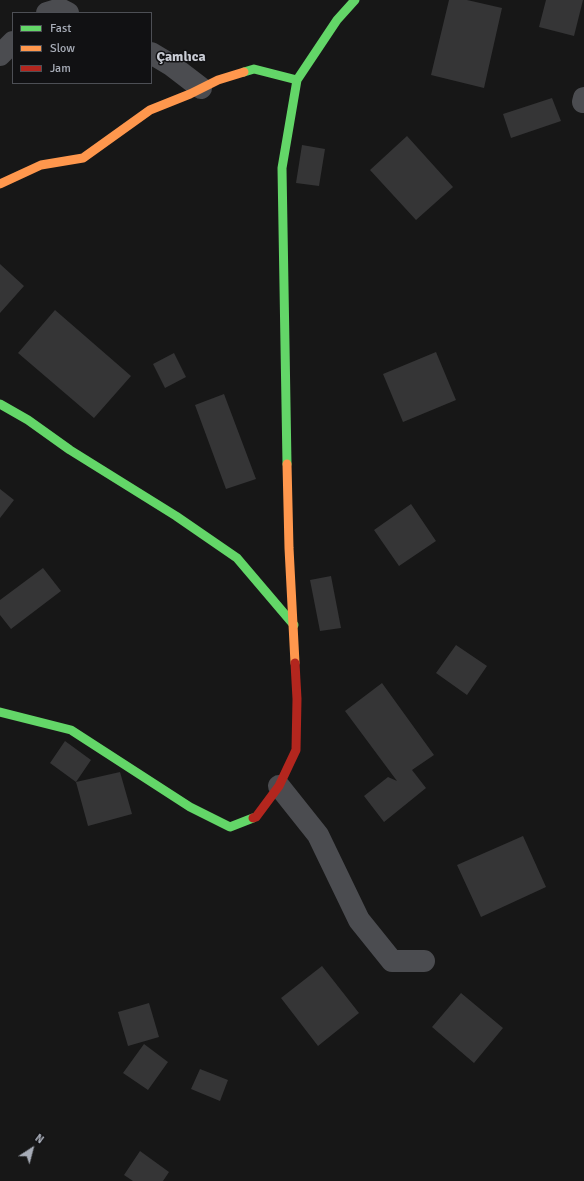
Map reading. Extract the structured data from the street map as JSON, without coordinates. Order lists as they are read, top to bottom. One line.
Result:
{"districts":["Çamlıca"],"legend":["Fast","Slow","Jam"],"north":"top right"}
